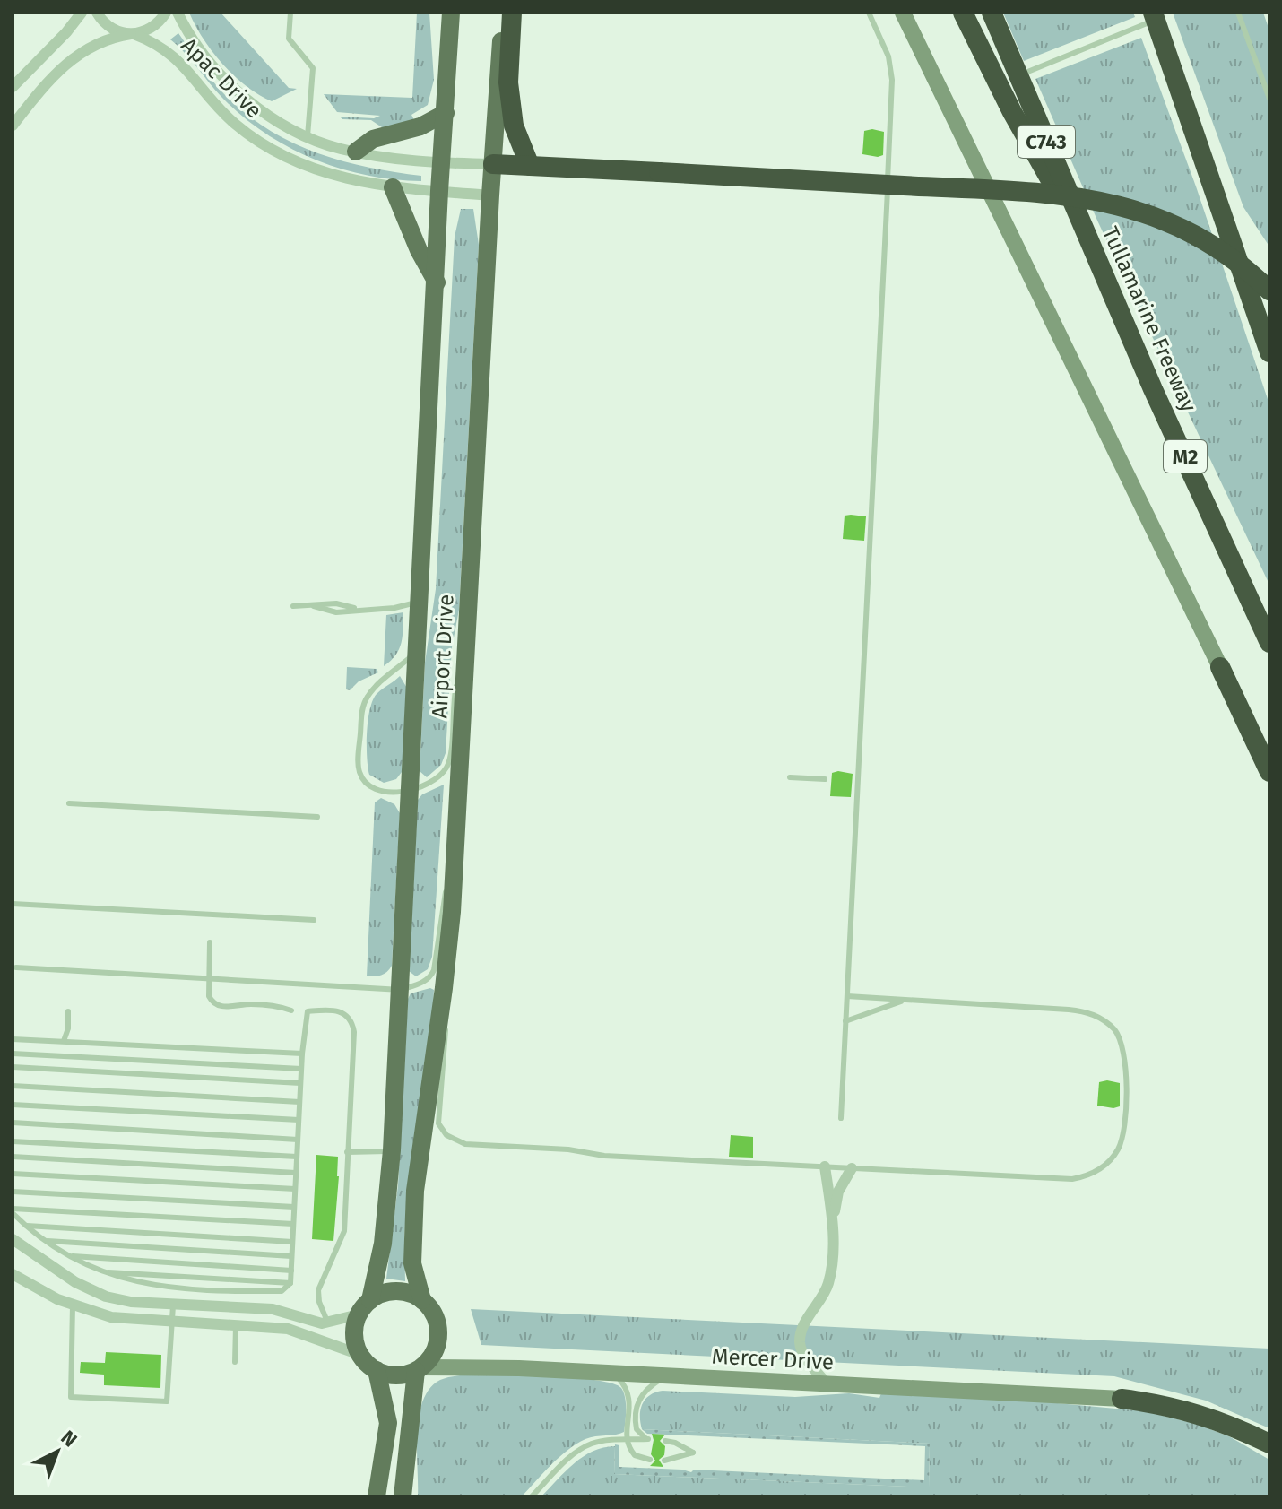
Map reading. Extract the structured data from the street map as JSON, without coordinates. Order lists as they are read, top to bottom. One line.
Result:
{"streets":{"highway":["C743","Tullamarine Freeway","M2"],"main road":["Airport Drive"],"street":["Apac Drive","Mercer Drive"]},"crossings":[["Apac Drive","Airport Drive"],["Airport Drive","Mercer Drive"]],"north":"top right"}
